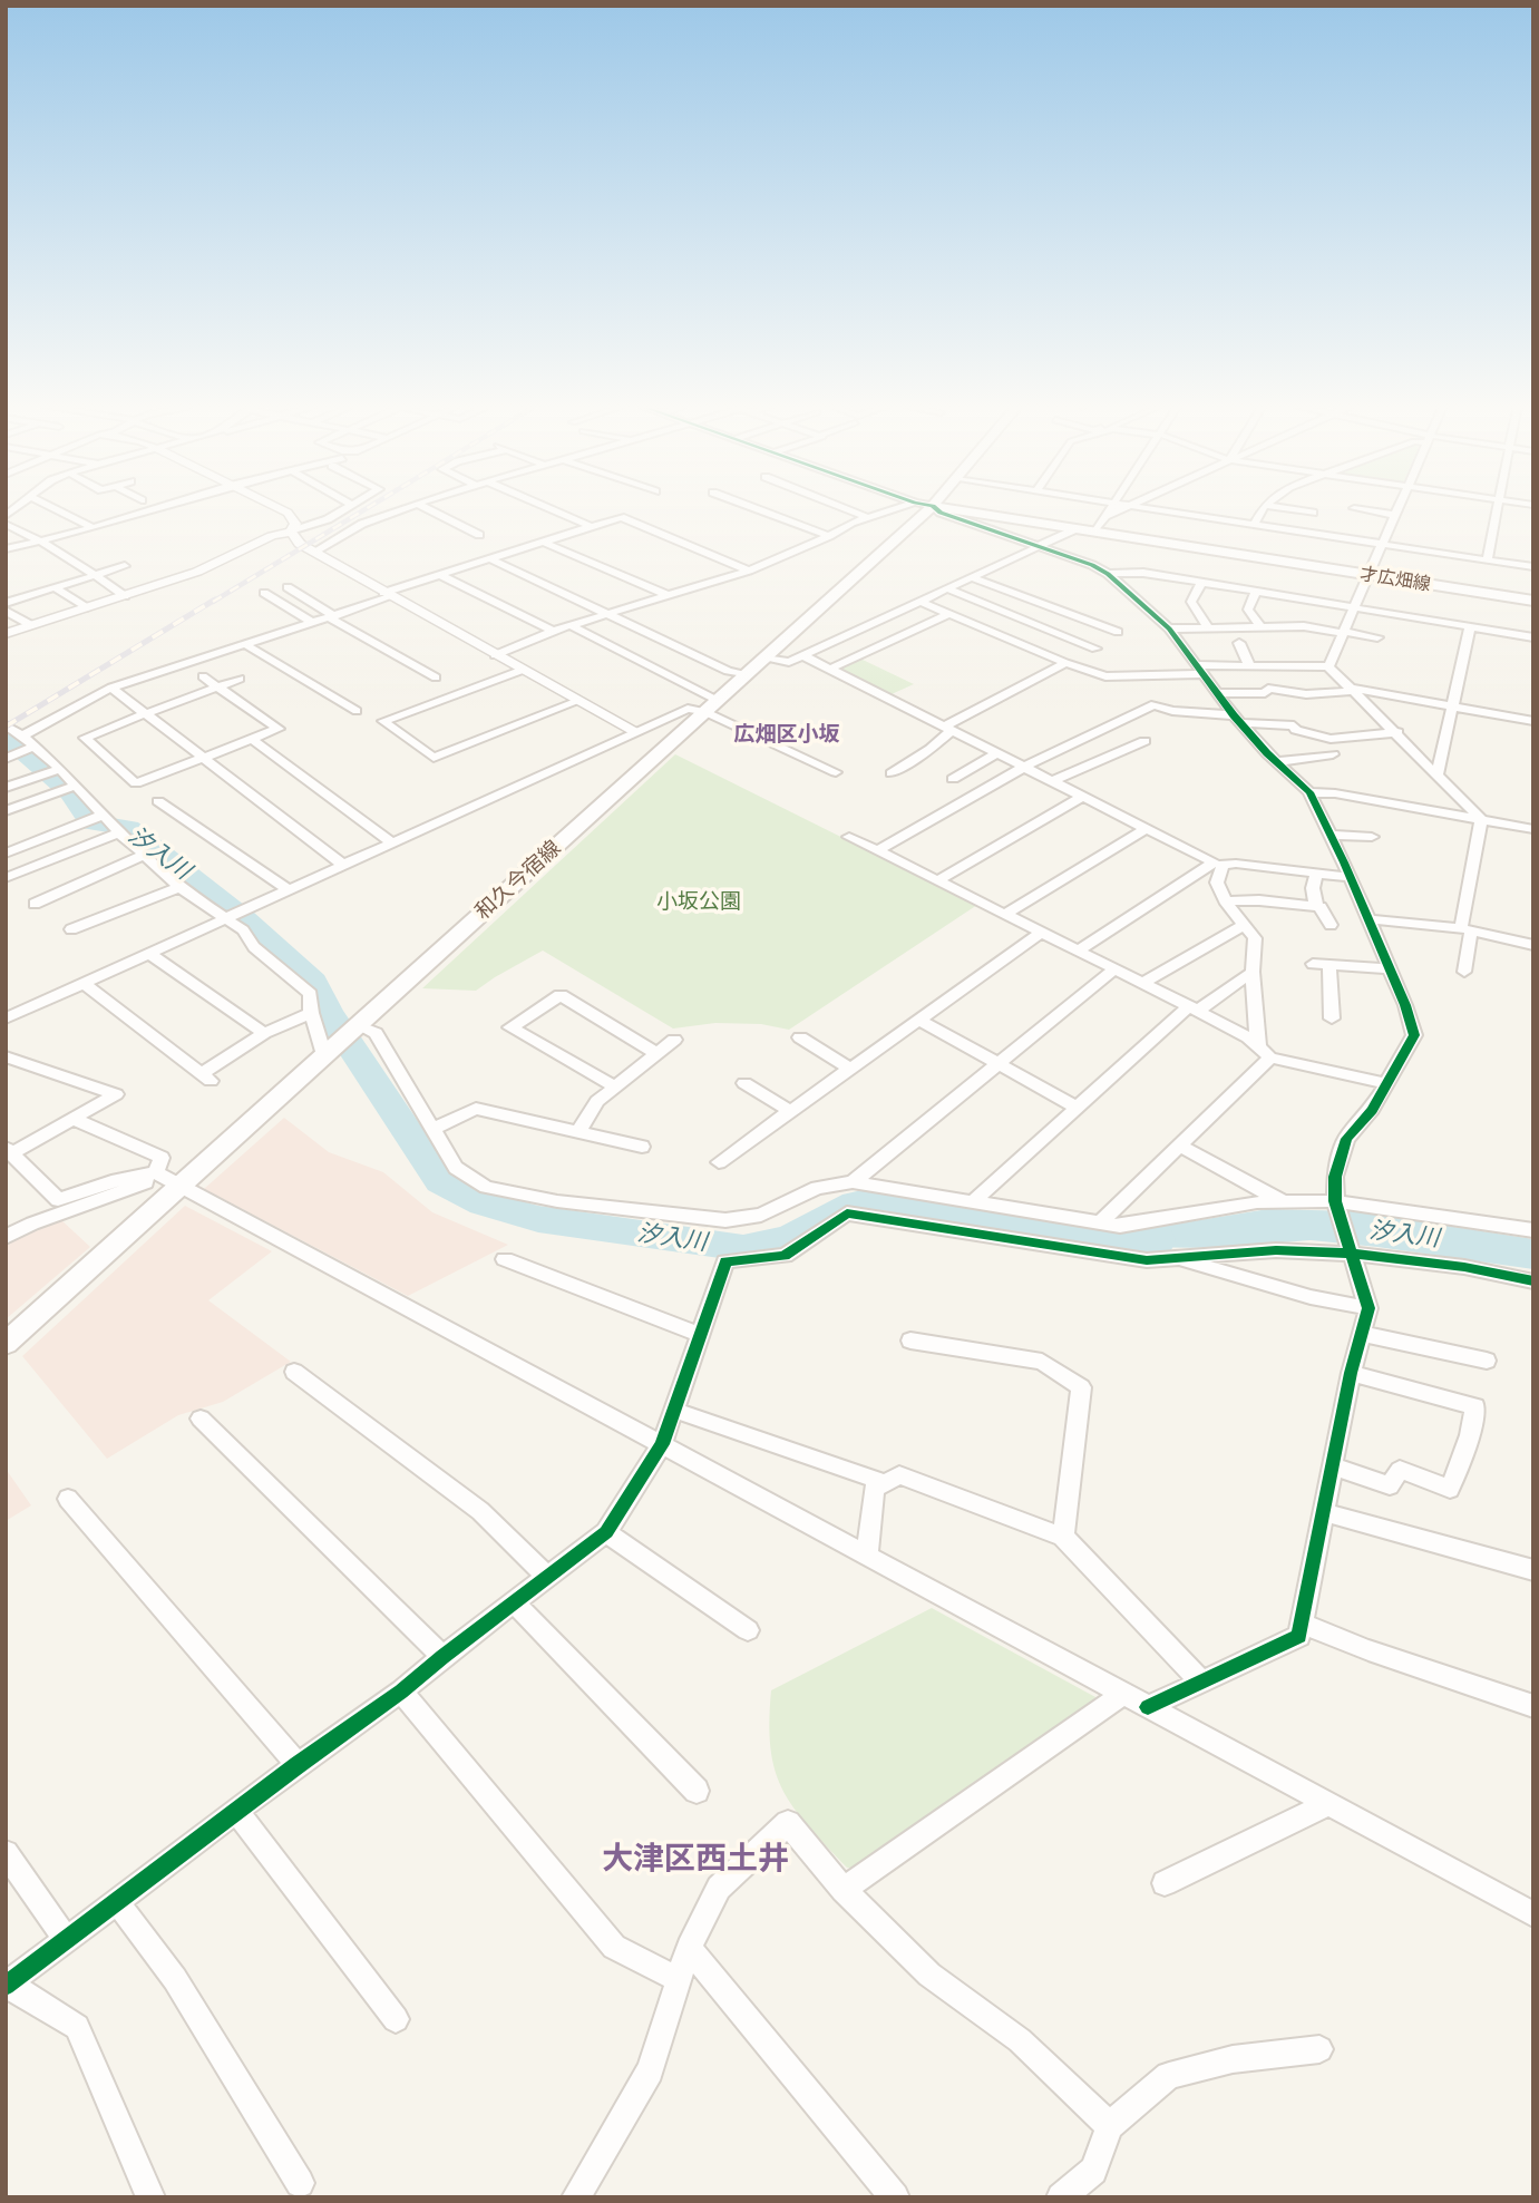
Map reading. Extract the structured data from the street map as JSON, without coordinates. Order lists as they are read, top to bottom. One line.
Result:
{"streets":{"main road":["才広畑線","和久今宿線"]},"districts":["広畑区小坂","大津区西土井"],"water":["汐入川"],"parks":["小坂公園"]}
